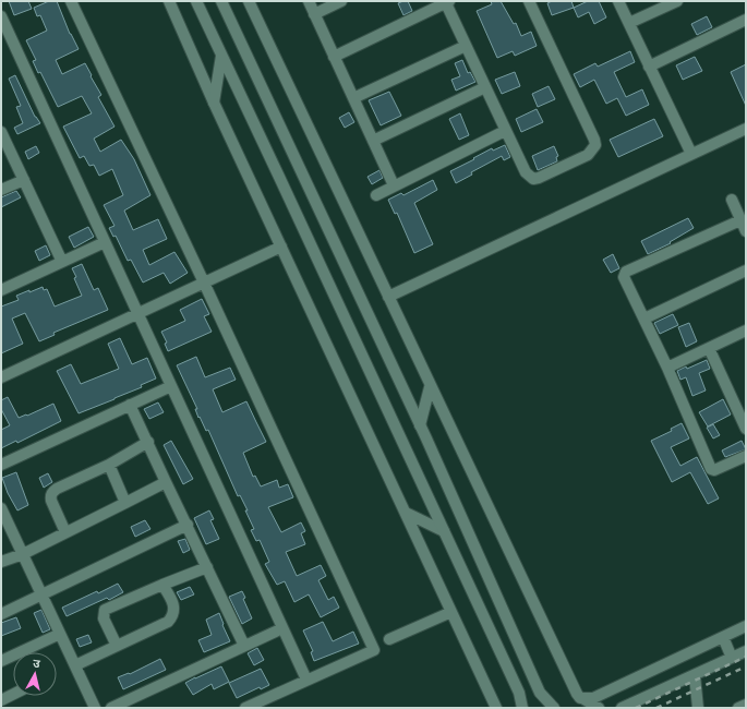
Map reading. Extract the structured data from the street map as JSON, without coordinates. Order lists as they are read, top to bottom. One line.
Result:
{"north":"top"}
